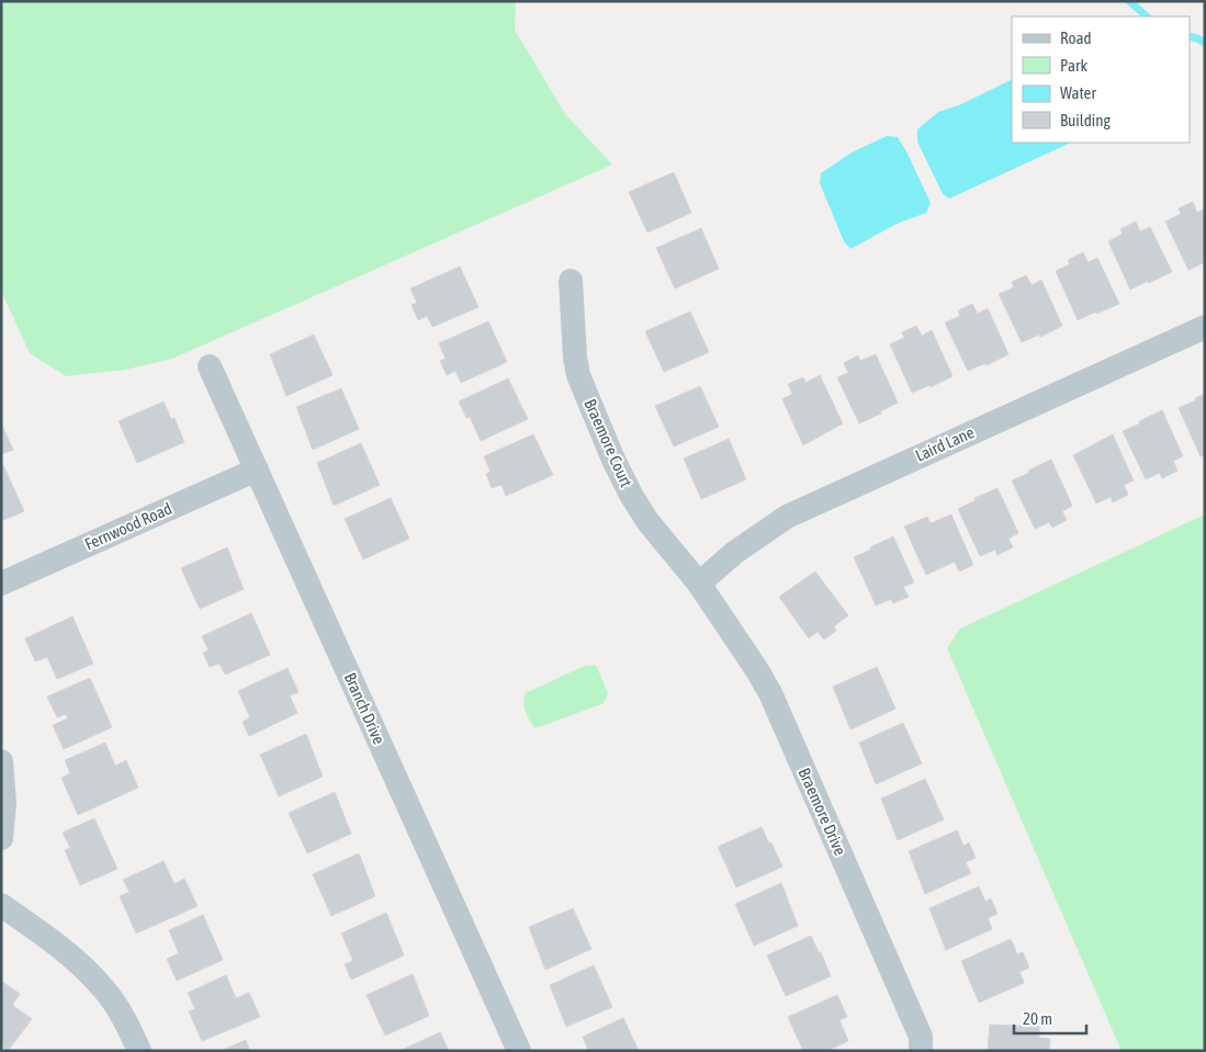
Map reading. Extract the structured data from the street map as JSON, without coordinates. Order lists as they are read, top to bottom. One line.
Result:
{"streets":{"street":["Braemore Court","Laird Lane","Fernwood Road","Branch Drive","Braemore Drive"]},"crossings":[["Braemore Court","Laird Lane"],["Braemore Court","Braemore Drive"],["Laird Lane","Braemore Drive"],["Fernwood Road","Branch Drive"]],"legend":["Road","Park","Water","Building"],"scale_bar":"20 m"}
